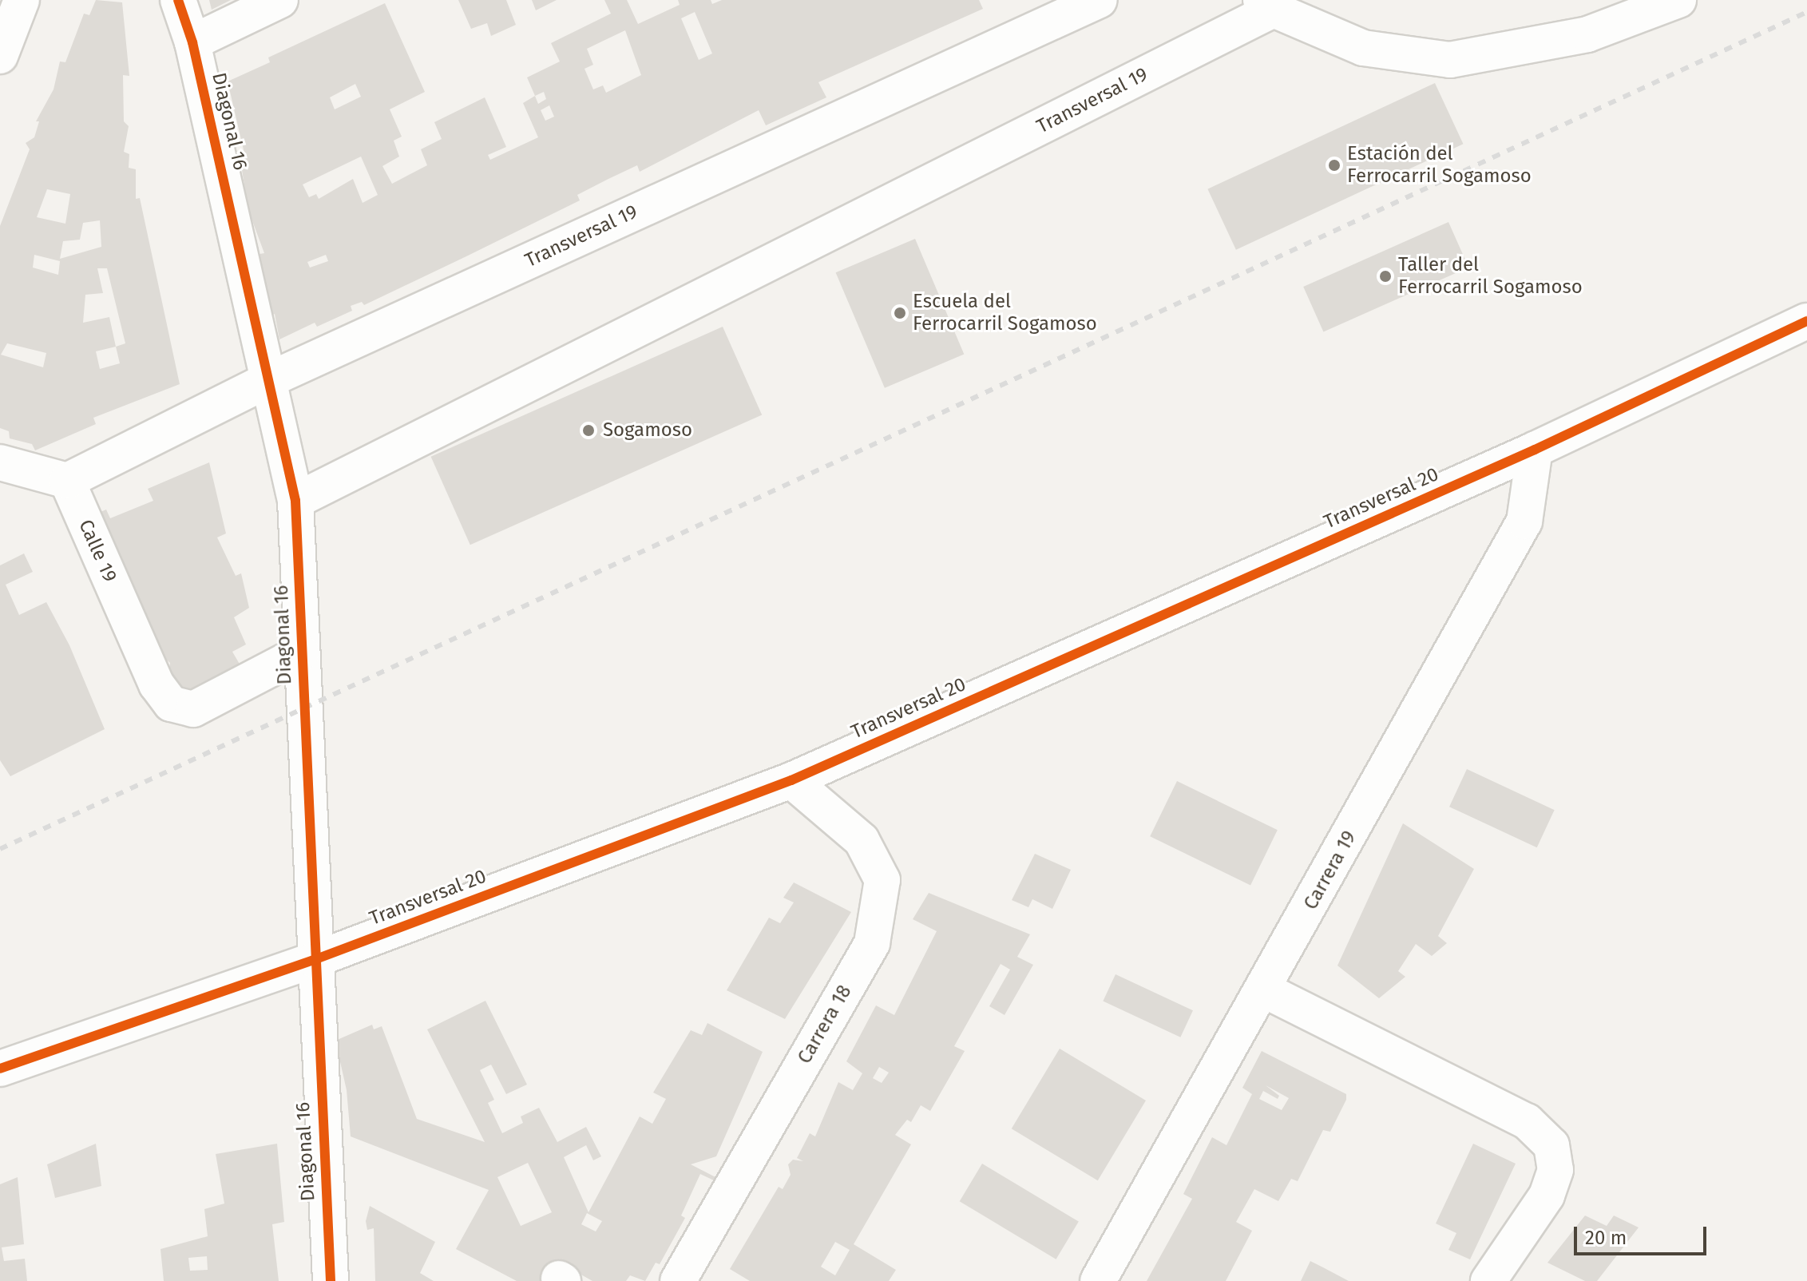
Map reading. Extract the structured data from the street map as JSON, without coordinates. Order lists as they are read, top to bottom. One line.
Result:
{"streets":{"street":["Transversal 19","Diagonal 16","Transversal 20","Calle 19","Carrera 19","Carrera 18"]},"crossings":[["Transversal 19","Diagonal 16"],["Transversal 19","Calle 19"],["Diagonal 16","Transversal 20"],["Diagonal 16","Calle 19"],["Transversal 20","Carrera 19"],["Transversal 20","Carrera 18"]],"places":["Estación del Ferrocarril Sogamoso","Taller del Ferrocarril Sogamoso","Escuela del Ferrocarril Sogamoso","Sogamoso"],"scale_bar":"20 m"}
